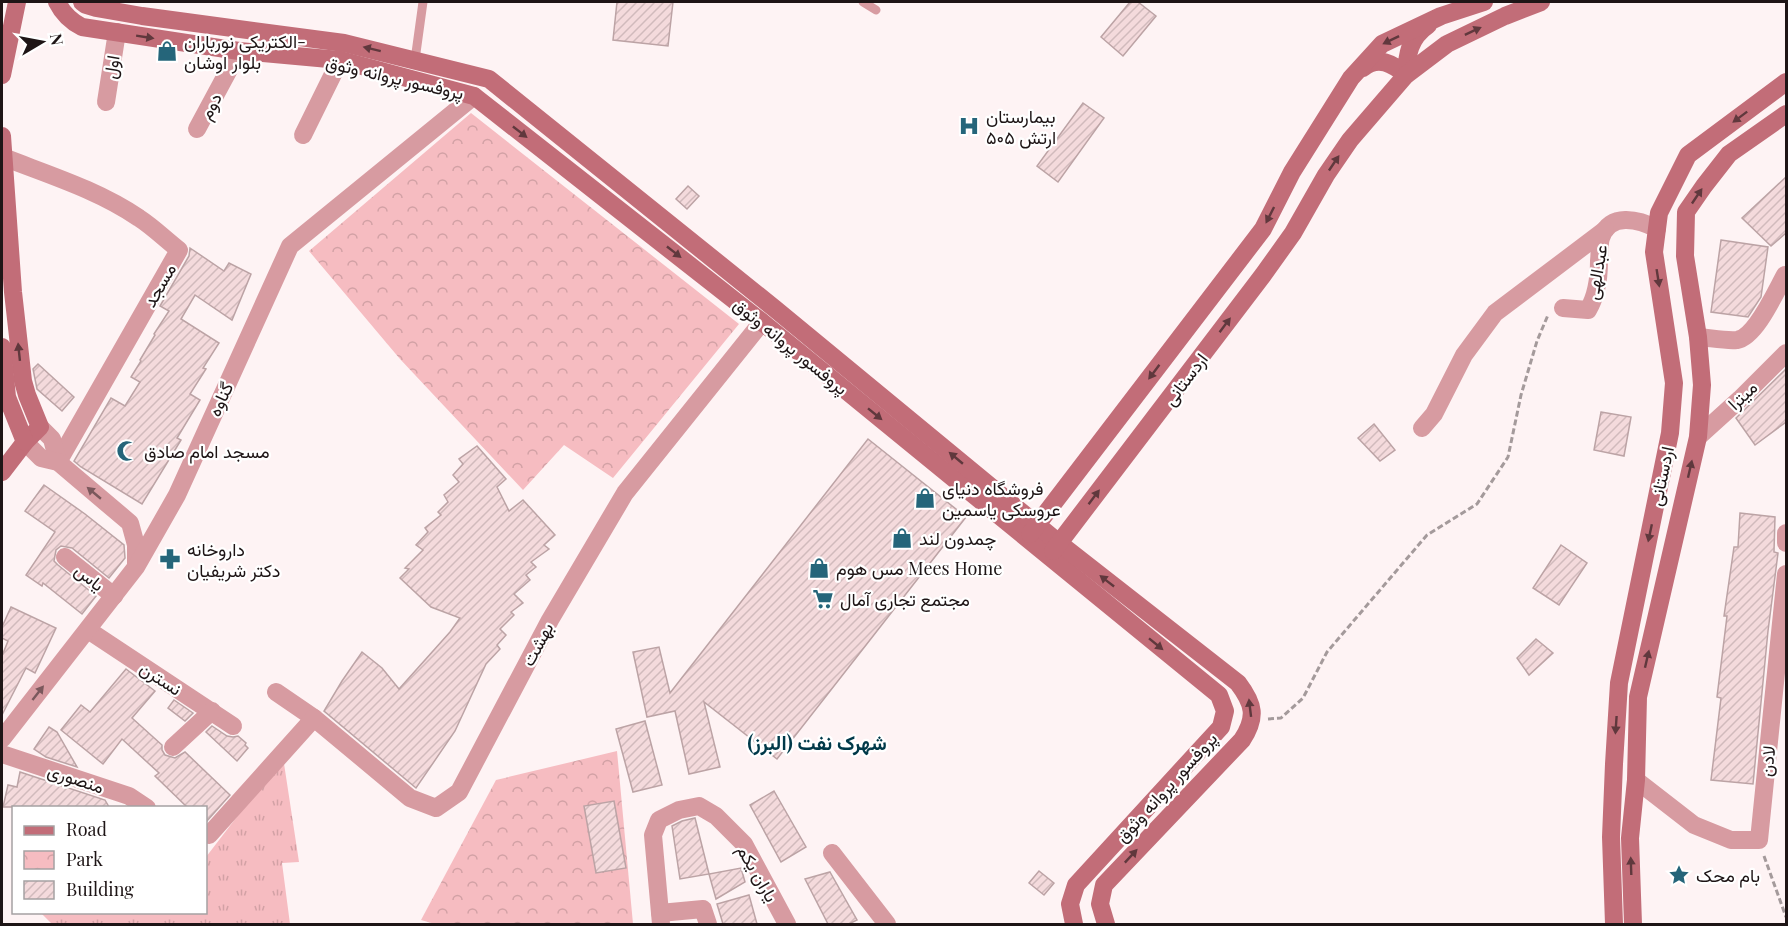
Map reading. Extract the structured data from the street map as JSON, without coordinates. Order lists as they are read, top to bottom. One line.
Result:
{"streets":{"main road":["پروفسور پروانه وثوق","اردستانی"],"street":["اول","دوم","عبدالهی","مسجد","میترا","گناوه","یاس","بهشت","نسترن","لادن","منصوری","یاران یکم"]},"crossings":[["اول","پروفسور پروانه وثوق"],["پروفسور پروانه وثوق","دوم"],["پروفسور پروانه وثوق","اردستانی"],["پروفسور پروانه وثوق","گناوه"],["پروفسور پروانه وثوق","بهشت"],["عبدالهی","اردستانی"],["اردستانی","میترا"],["گناوه","یاس"],["گناوه","نسترن"]],"districts":["شهرک نفت (البرز)"],"places":{"shop":["الکتریکی نورباران- بلوار اوشان","فروشگاه دنیای عروسکی یاسمین","چمدون لند","مس هوم Mees Home"],"hospital":["بیمارستان ۵۰۵ ارتش"],"mosque":["مسجد امام صادق"],"pharmacy":["داروخانه دکتر شریفیان"],"supermarket":["مجتمع تجاری آمال"],"place":["بام محک"]},"legend":["Road","Park","Building"],"north":"right"}
